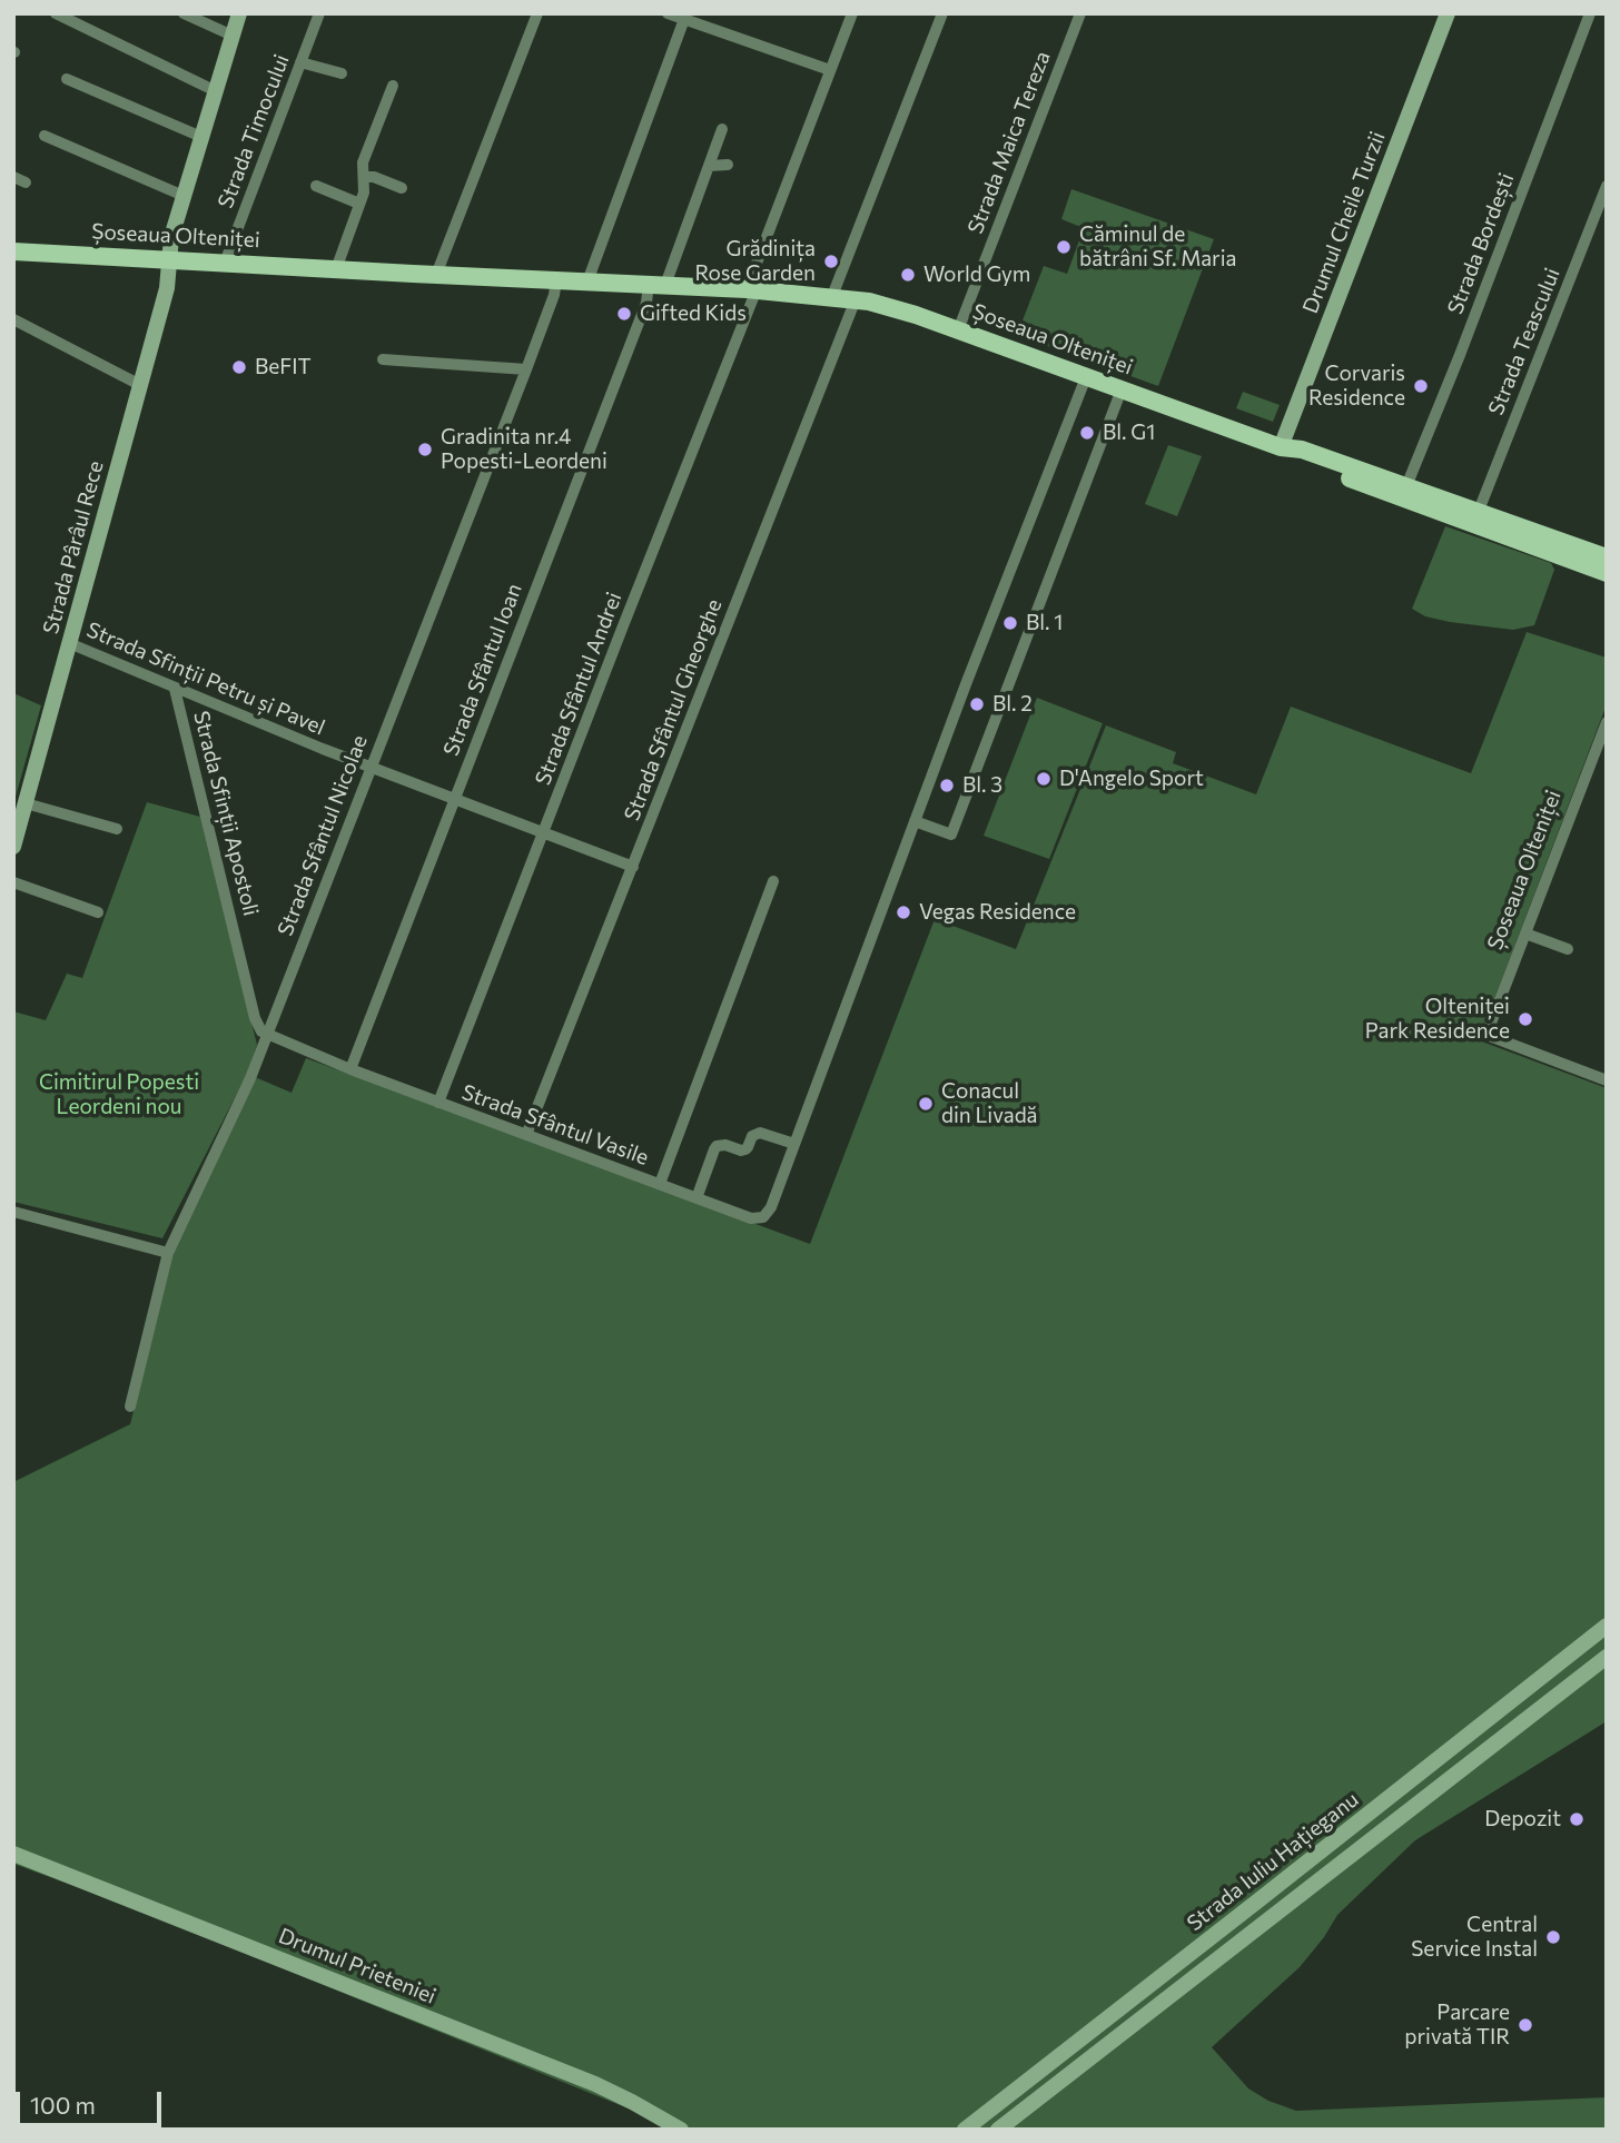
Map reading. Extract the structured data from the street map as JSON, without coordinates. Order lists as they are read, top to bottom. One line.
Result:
{"streets":{"main road":["Șoseaua Olteniței"],"street":["Strada Timocului","Strada Maica Tereza","Drumul Cheile Turzii","Strada Bordești","Strada Teascului","Strada Pârâul Rece","Strada Sfântul Ioan","Strada Sfinții Petru și Pavel","Strada Sfântul Andrei","Strada Sfântul Gheorghe","Strada Sfinții Apostoli","Strada Sfântul Nicolae","Strada Sfântul Vasile","Strada Iuliu Hațieganu","Drumul Prieteniei"]},"crossings":[["Strada Timocului","Șoseaua Olteniței"],["Strada Maica Tereza","Șoseaua Olteniței"],["Drumul Cheile Turzii","Șoseaua Olteniței"],["Șoseaua Olteniței","Strada Bordești"],["Șoseaua Olteniței","Strada Teascului"],["Șoseaua Olteniței","Strada Pârâul Rece"],["Șoseaua Olteniței","Strada Sfântul Ioan"],["Șoseaua Olteniței","Strada Sfântul Andrei"],["Șoseaua Olteniței","Strada Sfântul Gheorghe"],["Șoseaua Olteniței","Strada Sfântul Nicolae"],["Strada Pârâul Rece","Strada Sfinții Petru și Pavel"],["Strada Sfântul Ioan","Strada Sfinții Petru și Pavel"],["Strada Sfântul Ioan","Strada Sfântul Vasile"],["Strada Sfinții Petru și Pavel","Strada Sfântul Andrei"],["Strada Sfinții Petru și Pavel","Strada Sfântul Gheorghe"],["Strada Sfinții Petru și Pavel","Strada Sfinții Apostoli"],["Strada Sfinții Petru și Pavel","Strada Sfântul Nicolae"],["Strada Sfântul Andrei","Strada Sfântul Vasile"],["Strada Sfântul Gheorghe","Strada Sfântul Vasile"],["Strada Sfinții Apostoli","Strada Sfântul Nicolae"],["Strada Sfinții Apostoli","Strada Sfântul Vasile"],["Strada Sfântul Nicolae","Strada Sfântul Vasile"]],"parks":["Cimitirul Popesti Leordeni nou"],"places":["Căminul de bătrâni Sf. Maria","Grădinița Rose Garden","World Gym","Gifted Kids","BeFIT","Corvaris Residence","Bl. G1","Gradinita nr.4 Popesti-Leordeni","Bl. 1","Bl. 2","D'Angelo Sport","Bl. 3","Vegas Residence","Olteniței Park Residence","Conacul din Livadă","Depozit","Central Service Instal","Parcare privată TIR"],"scale_bar":"100 m"}
